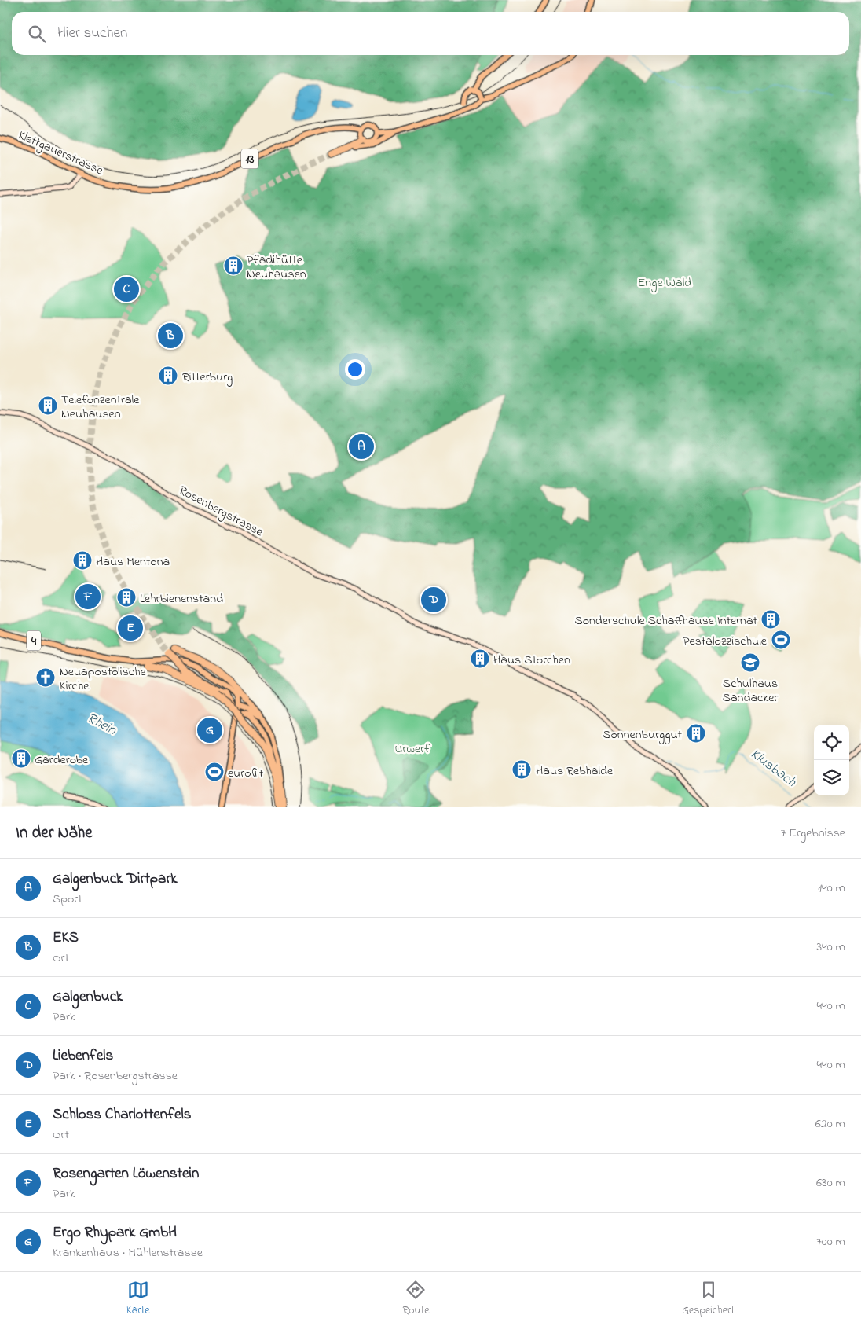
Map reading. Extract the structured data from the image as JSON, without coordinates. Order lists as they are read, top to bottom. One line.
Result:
{"streets":{"main road":["Klettgauerstrasse","13","4"],"street":["Rosenbergstrasse"]},"crossings":[["Klettgauerstrasse","13"]],"water":["Rhein","Klusbach"],"parks":["Enge Wald","Urwerf"],"places":{"building":["Pfadihütte Neuhausen","Ritterburg","Telefonzentrale Neuhausen","Haus Mentona","Lehrbienenstand","Sonderschule Schaffhause Internat","Haus Storchen","Sonnenburggut","Garderobe","Haus Rebhalde"],"sports":["Pestalozzischule","eurofit"],"school or university":["Schulhaus Sandacker"],"church":["Neuapostolische Kirche"]},"page":{"search":"Hier suchen","pins":["C","B","A","F","D","E","G"],"heading":["In der Nähe","7 Ergebnisse"],"list":[{"mark":"A","name":"Galgenbuck Dirtpark","note":"Sport","value":"140 m"},{"mark":"B","name":"EKS","note":"Ort","value":"340 m"},{"mark":"C","name":"Galgenbuck","note":"Park","value":"440 m"},{"mark":"D","name":"Liebenfels","note":"Park · Rosenbergstrasse","value":"440 m"},{"mark":"E","name":"Schloss Charlottenfels","note":"Ort","value":"620 m"},{"mark":"F","name":"Rosengarten Löwenstein","note":"Park","value":"630 m"},{"mark":"G","name":"Ergo Rhypark GmbH","note":"Krankenhaus · Mühlenstrasse","value":"700 m"}],"nav":["Karte","Route","Gespeichert"]}}
